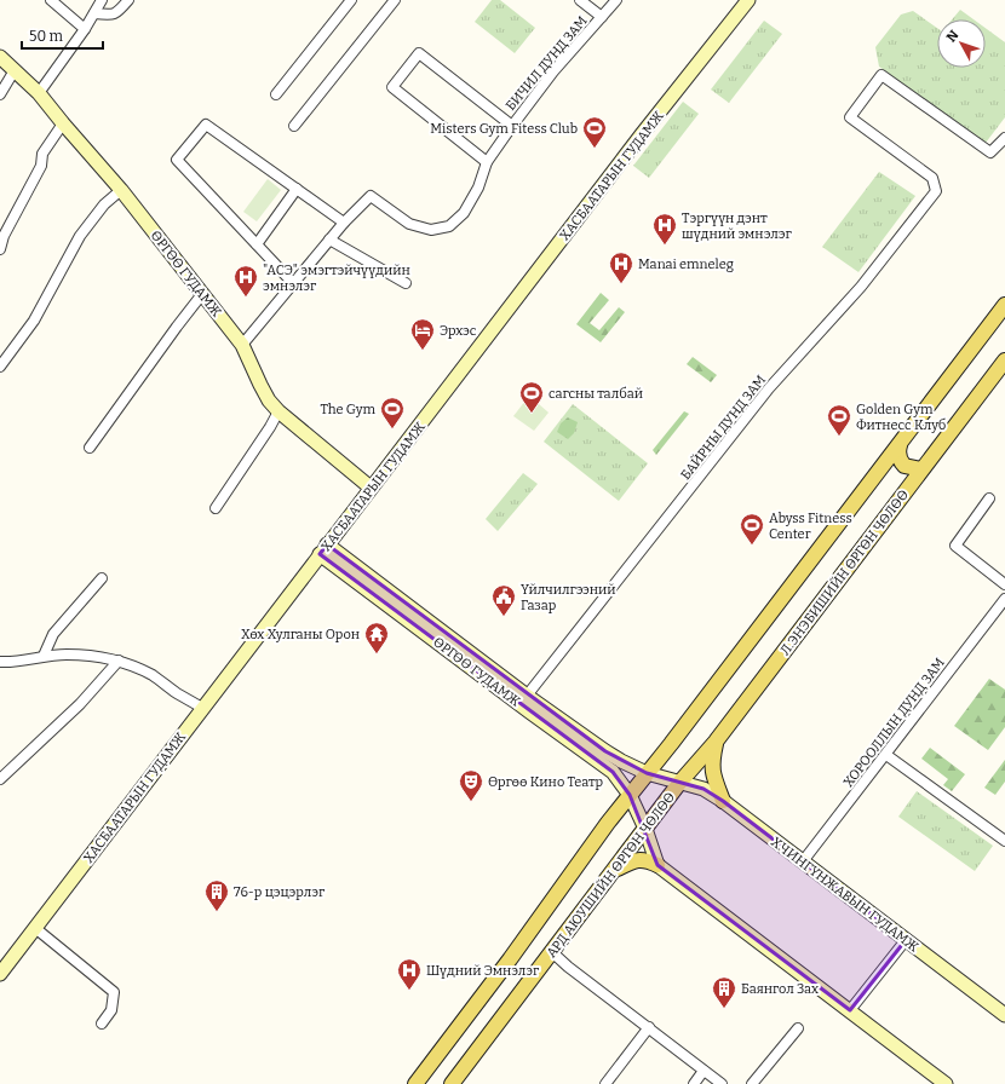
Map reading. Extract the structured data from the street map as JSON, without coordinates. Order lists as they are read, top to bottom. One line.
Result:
{"streets":{"main road":["Л.ЭНЭБИШИЙН ӨРГӨН ЧӨЛӨӨ","АРД АЮУШИЙН ӨРГӨН ЧӨЛӨӨ"],"street":["БИЧИЛ ДУНД ЗАМ","ХАСБААТАРЫН ГУДАМЖ","ӨРГӨӨ ГУДАМЖ","БАЙРНЫ ДУНД ЗАМ","ХОРООЛЛЫН ДУНД ЗАМ","Х.ЧИНГҮНЖАВЫН ГУДАМЖ"]},"crossings":[["БИЧИЛ ДУНД ЗАМ","ӨРГӨӨ ГУДАМЖ"],["ХАСБААТАРЫН ГУДАМЖ","ӨРГӨӨ ГУДАМЖ"],["ӨРГӨӨ ГУДАМЖ","БАЙРНЫ ДУНД ЗАМ"],["ӨРГӨӨ ГУДАМЖ","Л.ЭНЭБИШИЙН ӨРГӨН ЧӨЛӨӨ"],["ӨРГӨӨ ГУДАМЖ","АРД АЮУШИЙН ӨРГӨН ЧӨЛӨӨ"],["ӨРГӨӨ ГУДАМЖ","Х.ЧИНГҮНЖАВЫН ГУДАМЖ"],["Л.ЭНЭБИШИЙН ӨРГӨН ЧӨЛӨӨ","АРД АЮУШИЙН ӨРГӨН ЧӨЛӨӨ"],["Л.ЭНЭБИШИЙН ӨРГӨН ЧӨЛӨӨ","Х.ЧИНГҮНЖАВЫН ГУДАМЖ"],["ХОРООЛЛЫН ДУНД ЗАМ","Х.ЧИНГҮНЖАВЫН ГУДАМЖ"],["АРД АЮУШИЙН ӨРГӨН ЧӨЛӨӨ","Х.ЧИНГҮНЖАВЫН ГУДАМЖ"]],"places":{"sports":["Misters Gym Fitess Club","сагсны талбай","The Gym","Golden Gym Фитнесс Клуб","Abyss Fitness Center"],"hospital":["Тэргүүн дэнт шүдний эмнэлэг","Manai emneleg","\"АСЭ\" эмэгтэйчүүдийн эмнэлэг","Шүдний Эмнэлэг"],"hotel":["Эрхэс"],"public building":["Үйлчилгээний Газар"],"temple":["Хөх Хулганы Орон"],"theatre":["Өргөө Кино Театр"],"building":["76-р цэцэрлэг","Баянгол Зах"]},"scale_bar":"50 m","north":"top left"}
